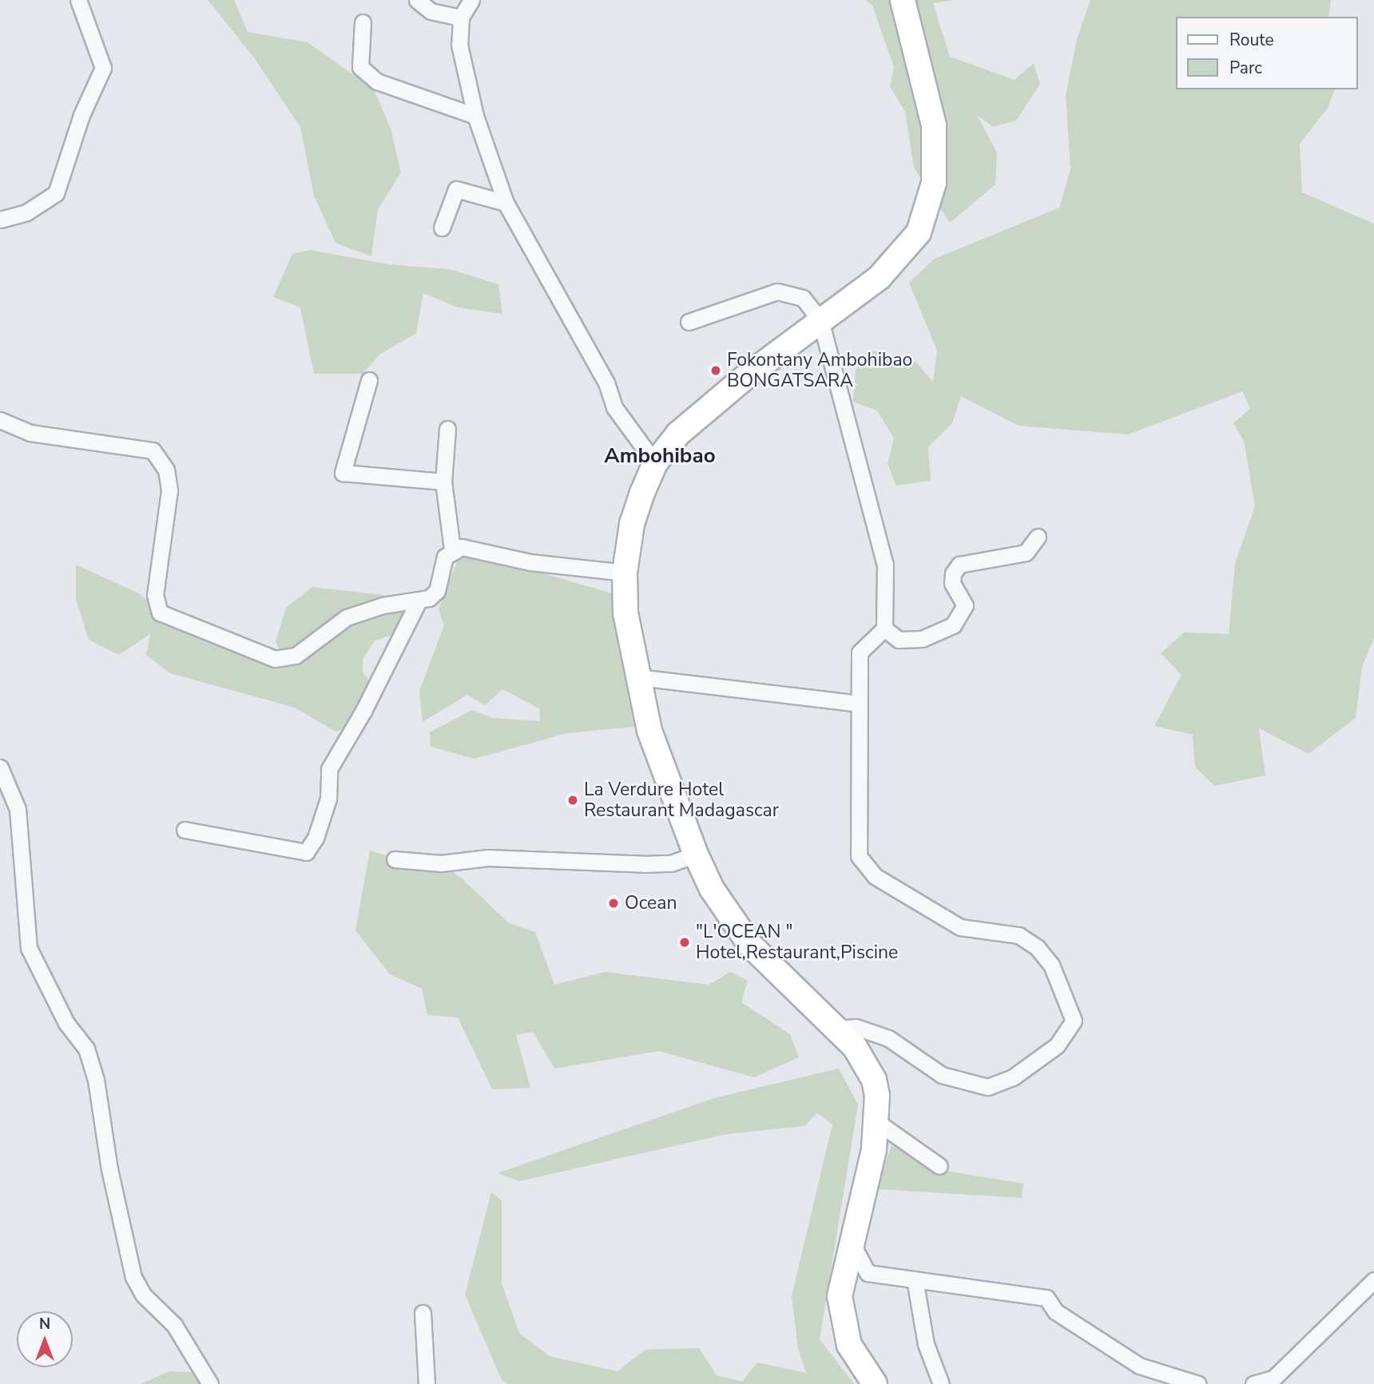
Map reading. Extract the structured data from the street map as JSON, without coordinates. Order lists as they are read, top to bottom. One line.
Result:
{"districts":["Ambohibao"],"places":["Fokontany Ambohibao BONGATSARA","La Verdure Hotel Restaurant Madagascar","Ocean","\"L'OCEAN \" Hotel,Restaurant,Piscine"],"legend":["Route","Parc"],"north":"top"}
